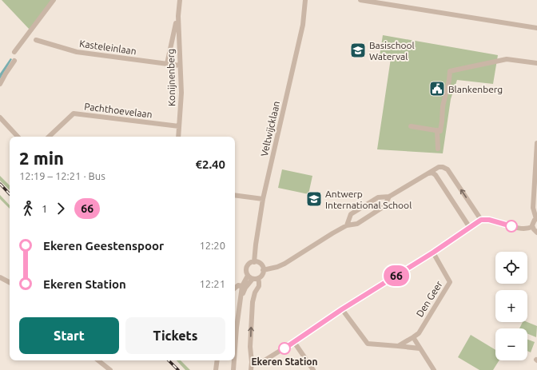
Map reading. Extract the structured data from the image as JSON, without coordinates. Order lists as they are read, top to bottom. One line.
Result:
{"streets":{"street":["Kasteleinlaan","Konijnenberg","Pachthoevelaan","Veltwijcklaan","Den Geer"]},"crossings":[["Kasteleinlaan","Konijnenberg"],["Konijnenberg","Pachthoevelaan"]],"places":{"school or university":["Basischool Waterval","Antwerp International School"],"public building":["Blankenberg"],"other":["Ekeren Station"]},"lines":["bus line 66"],"page":{"on_map":"66","heading":["2 min","12:19 – 12:21 · Bus","€2.40"],"legs":["1","66"],"list":[{"name":"Ekeren Geestenspoor","value":"12:20"},{"name":"Ekeren Station","value":"12:21"}],"map_buttons":["+","−"],"buttons":["Start","Tickets"]}}
